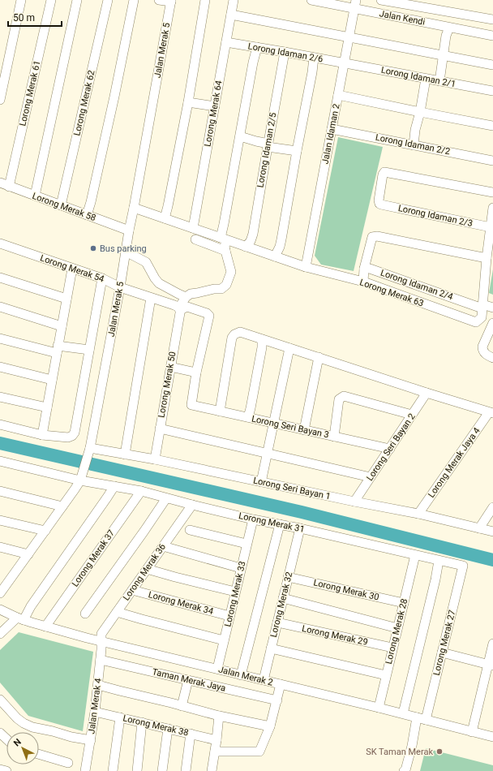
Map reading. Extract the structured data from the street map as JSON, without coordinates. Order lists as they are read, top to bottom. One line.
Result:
{"streets":{"street":["Jalan Kendi","Jalan Merak 5","Lorong Idaman 2/6","Lorong Idaman 2/1","Lorong Merak 61","Lorong Merak 62","Lorong Merak 64","Jalan Idaman 2","Lorong Idaman 2/2","Lorong Idaman 2/5","Lorong Merak 58","Lorong Idaman 2/3","Lorong Merak 54","Lorong Idaman 2/4","Lorong Merak 63","Lorong Merak 50","Lorong Seri Bayan 3","Lorong Seri Bayan 2","Lorong Merak Jaya 4","Lorong Seri Bayan 1","Lorong Merak 31","Lorong Merak 37","Lorong Merak 36","Lorong Merak 30","Lorong Merak 33","Lorong Merak 34","Lorong Merak 32","Lorong Merak 28","Lorong Merak 29","Lorong Merak 27","Jalan Merak 2","Taman Merak Jaya","Jalan Merak 4","Lorong Merak 38"]},"crossings":[["Jalan Kendi","Jalan Idaman 2"],["Jalan Merak 5","Lorong Merak 58"],["Jalan Merak 5","Lorong Merak 54"],["Jalan Merak 5","Lorong Merak 63"],["Jalan Merak 5","Lorong Seri Bayan 1"],["Jalan Merak 5","Lorong Merak 31"],["Lorong Idaman 2/6","Lorong Idaman 2/1"],["Lorong Idaman 2/6","Lorong Merak 64"],["Lorong Idaman 2/6","Jalan Idaman 2"],["Lorong Idaman 2/6","Lorong Idaman 2/5"],["Lorong Idaman 2/1","Jalan Idaman 2"],["Lorong Merak 61","Lorong Merak 58"],["Lorong Merak 62","Lorong Merak 58"],["Lorong Merak 64","Lorong Merak 63"],["Jalan Idaman 2","Lorong Idaman 2/2"],["Jalan Idaman 2","Lorong Merak 63"],["Lorong Idaman 2/5","Lorong Merak 63"],["Lorong Merak 54","Lorong Merak 50"],["Lorong Idaman 2/4","Lorong Merak 63"],["Lorong Merak 50","Lorong Seri Bayan 1"],["Lorong Seri Bayan 3","Lorong Seri Bayan 2"],["Lorong Seri Bayan 2","Lorong Seri Bayan 1"],["Lorong Merak Jaya 4","Lorong Seri Bayan 1"],["Lorong Merak 31","Lorong Merak 37"],["Lorong Merak 31","Lorong Merak 36"],["Lorong Merak 31","Lorong Merak 33"],["Lorong Merak 31","Lorong Merak 32"],["Lorong Merak 31","Lorong Merak 28"],["Lorong Merak 31","Lorong Merak 27"],["Lorong Merak 37","Jalan Merak 2"],["Lorong Merak 36","Lorong Merak 34"],["Lorong Merak 36","Jalan Merak 2"],["Lorong Merak 36","Jalan Merak 4"],["Lorong Merak 30","Lorong Merak 32"],["Lorong Merak 30","Lorong Merak 28"],["Lorong Merak 33","Lorong Merak 34"],["Lorong Merak 33","Jalan Merak 2"],["Lorong Merak 32","Lorong Merak 29"],["Lorong Merak 32","Jalan Merak 2"],["Lorong Merak 28","Lorong Merak 29"],["Lorong Merak 28","Jalan Merak 2"],["Lorong Merak 27","Jalan Merak 2"],["Jalan Merak 2","Jalan Merak 4"],["Taman Merak Jaya","Jalan Merak 4"],["Jalan Merak 4","Lorong Merak 38"]],"places":["Bus parking","SK Taman Merak"],"scale_bar":"50 m","north":"top left"}
